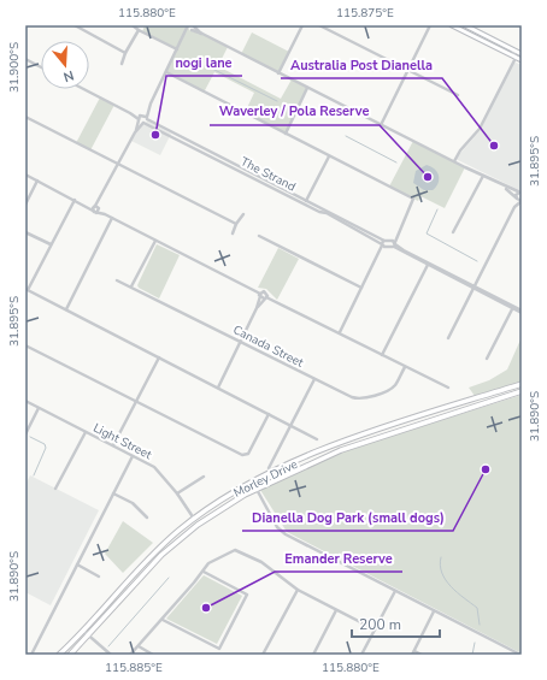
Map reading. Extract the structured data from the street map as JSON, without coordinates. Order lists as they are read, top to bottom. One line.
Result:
{"streets":{"highway":["Morley Drive"],"street":["The Strand","Canada Street","Light Street"]},"crossings":[["Light Street","Morley Drive"]],"places":["nogi lane","Australia Post Dianella","Waverley / Pola Reserve","Dianella Dog Park (small dogs)","Emander Reserve"],"scale_bar":"200 m","north":"bottom","coordinates":["115.880°E","115.875°E","31.900°S","31.895°S","31.890°S","115.885°E"]}
